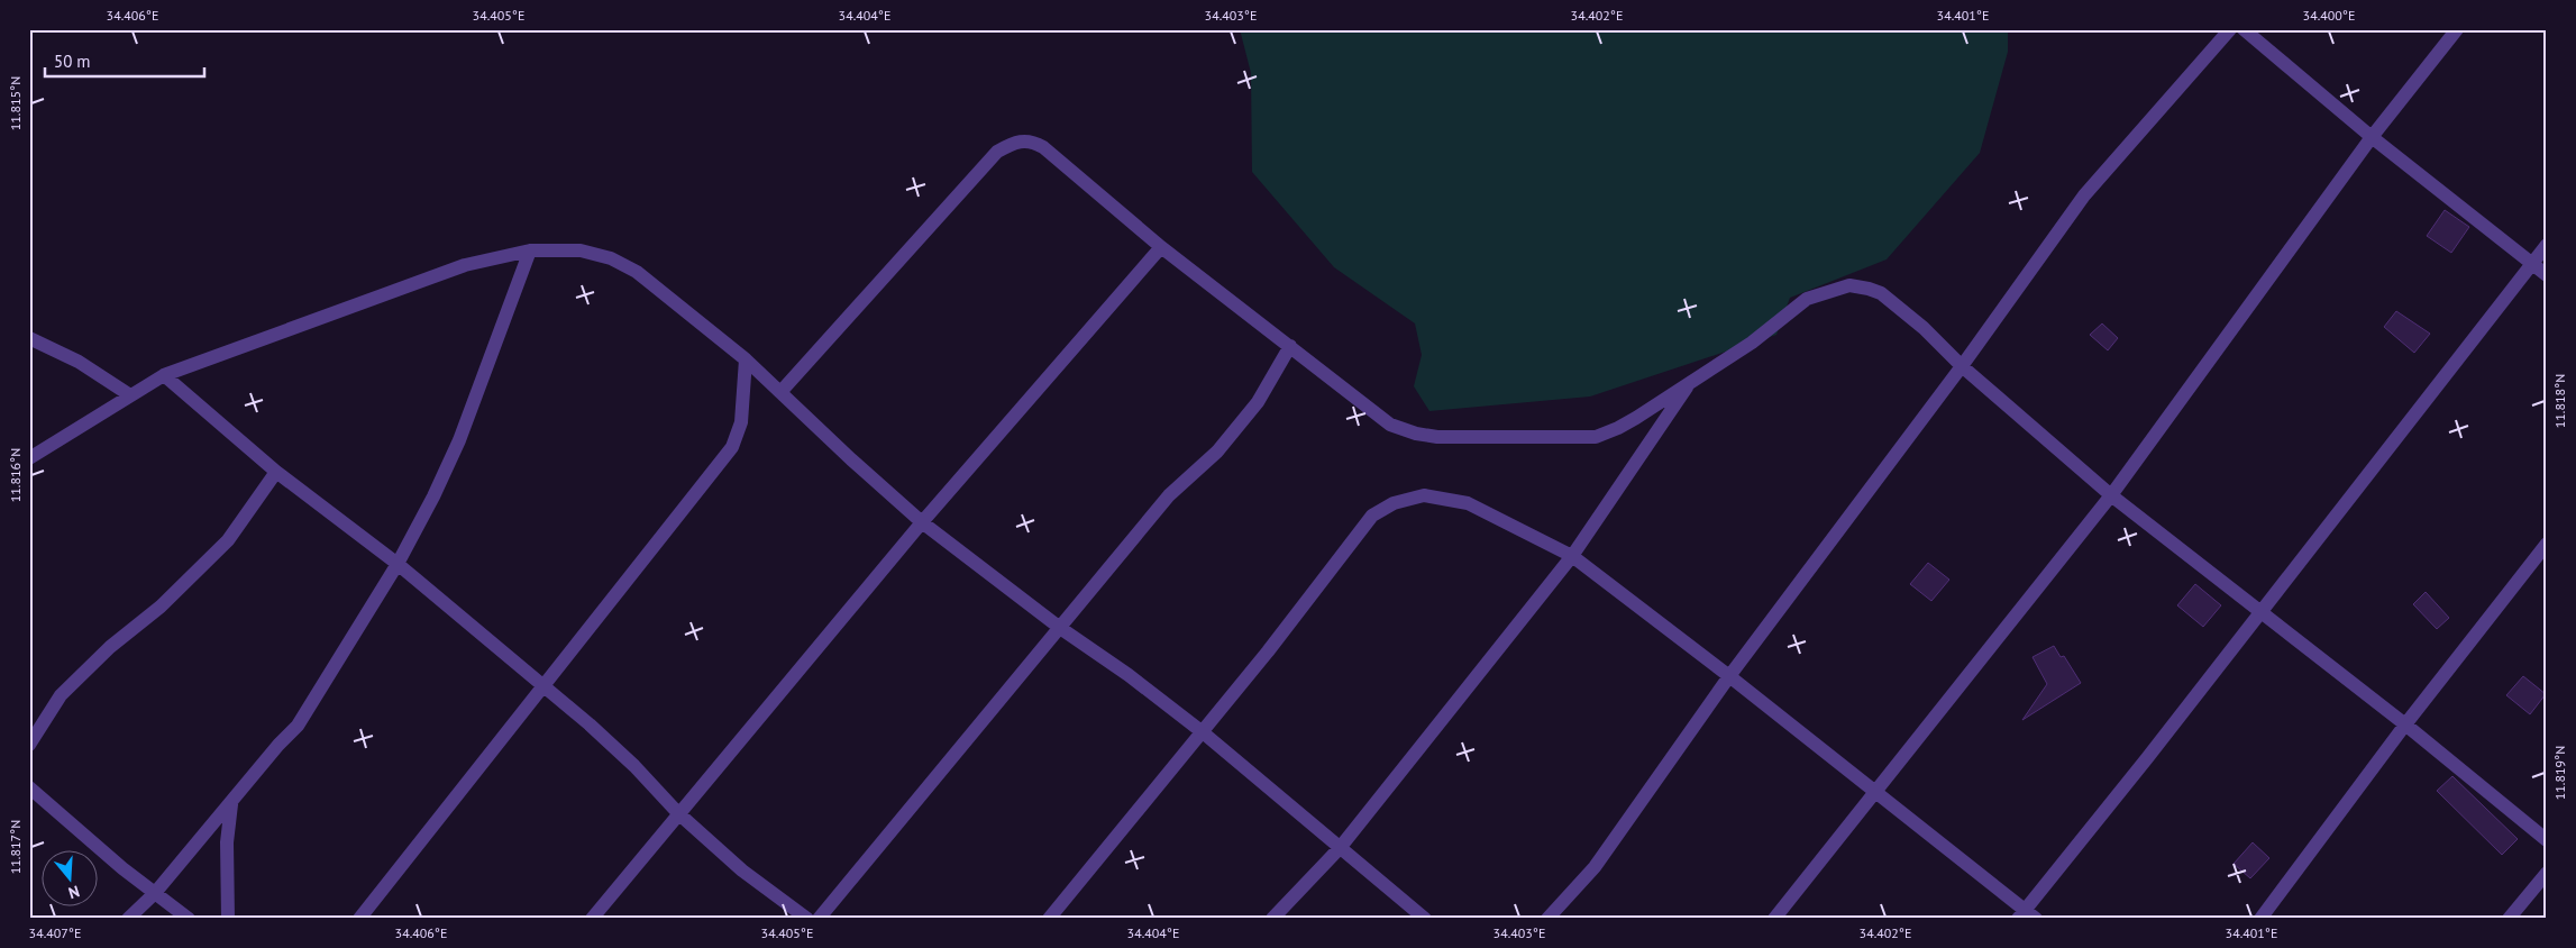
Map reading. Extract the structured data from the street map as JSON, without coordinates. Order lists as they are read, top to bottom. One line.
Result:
{"scale_bar":"50 m","north":"bottom","coordinates":["34.406°E","34.405°E","34.404°E","34.403°E","34.402°E","34.401°E","34.400°E","11.815°N","11.818°N","11.816°N","11.819°N","11.817°N","34.407°E"]}
